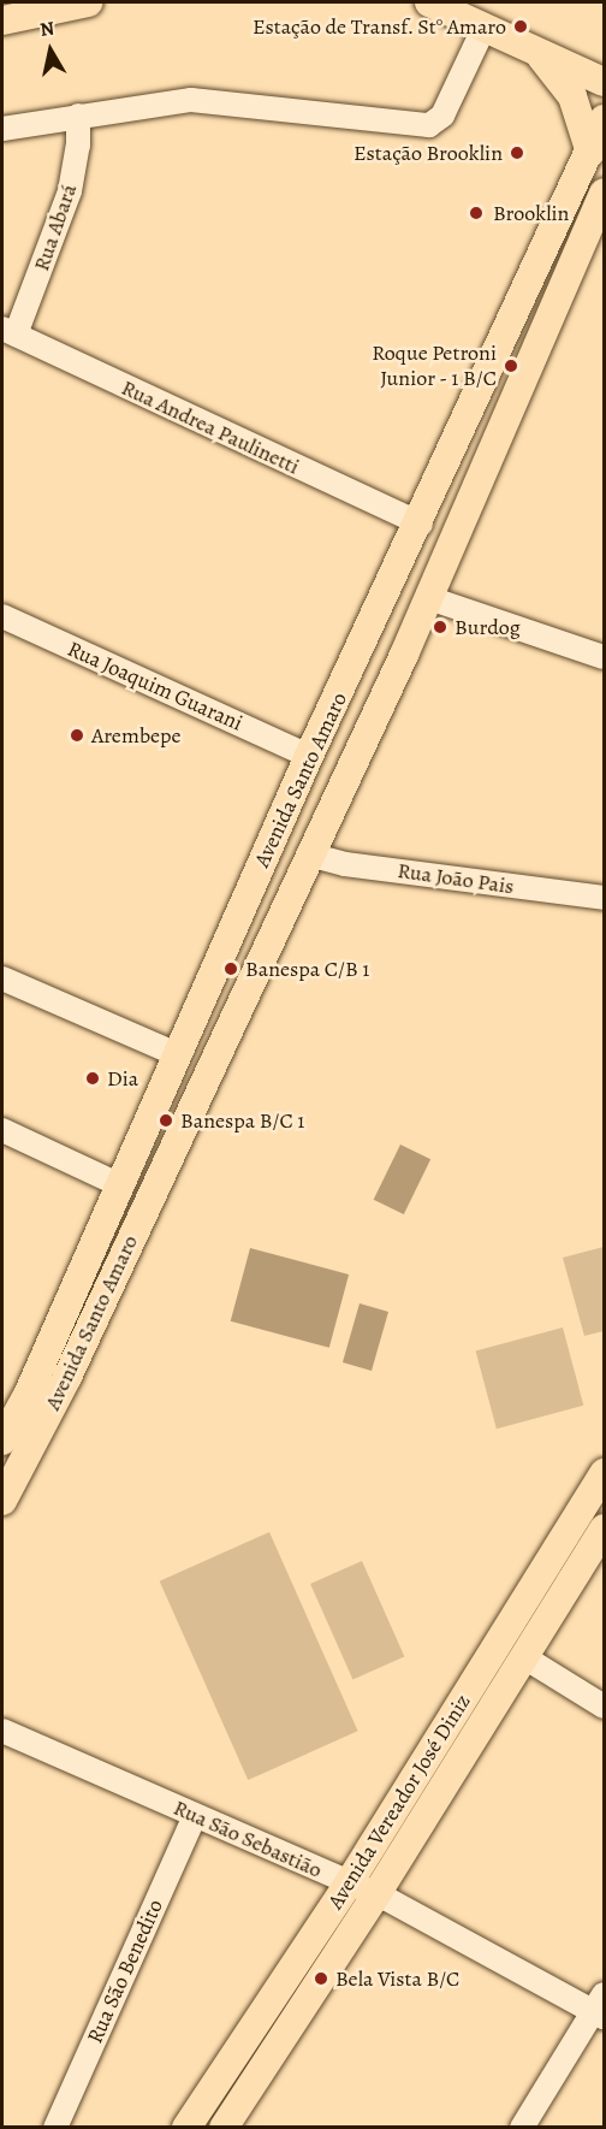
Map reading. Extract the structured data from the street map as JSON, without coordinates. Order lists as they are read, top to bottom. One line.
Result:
{"streets":{"main road":["Avenida Santo Amaro","Avenida Vereador José Diniz"],"street":["Rua Abará","Rua Andrea Paulinetti","Rua Joaquim Guarani","Rua João Pais","Rua São Sebastião","Rua São Benedito"]},"crossings":[["Rua Abará","Rua Andrea Paulinetti"],["Rua Andrea Paulinetti","Avenida Santo Amaro"],["Rua Joaquim Guarani","Avenida Santo Amaro"],["Avenida Santo Amaro","Rua João Pais"],["Avenida Vereador José Diniz","Rua São Sebastião"],["Rua São Sebastião","Rua São Benedito"]],"places":["Estação de Transf. St° Amaro","Estação Brooklin","Brooklin","Roque Petroni Junior - 1 B/C","Burdog","Arembepe","Banespa C/B 1","Dia","Banespa B/C 1","Bela Vista B/C"],"north":"top"}
